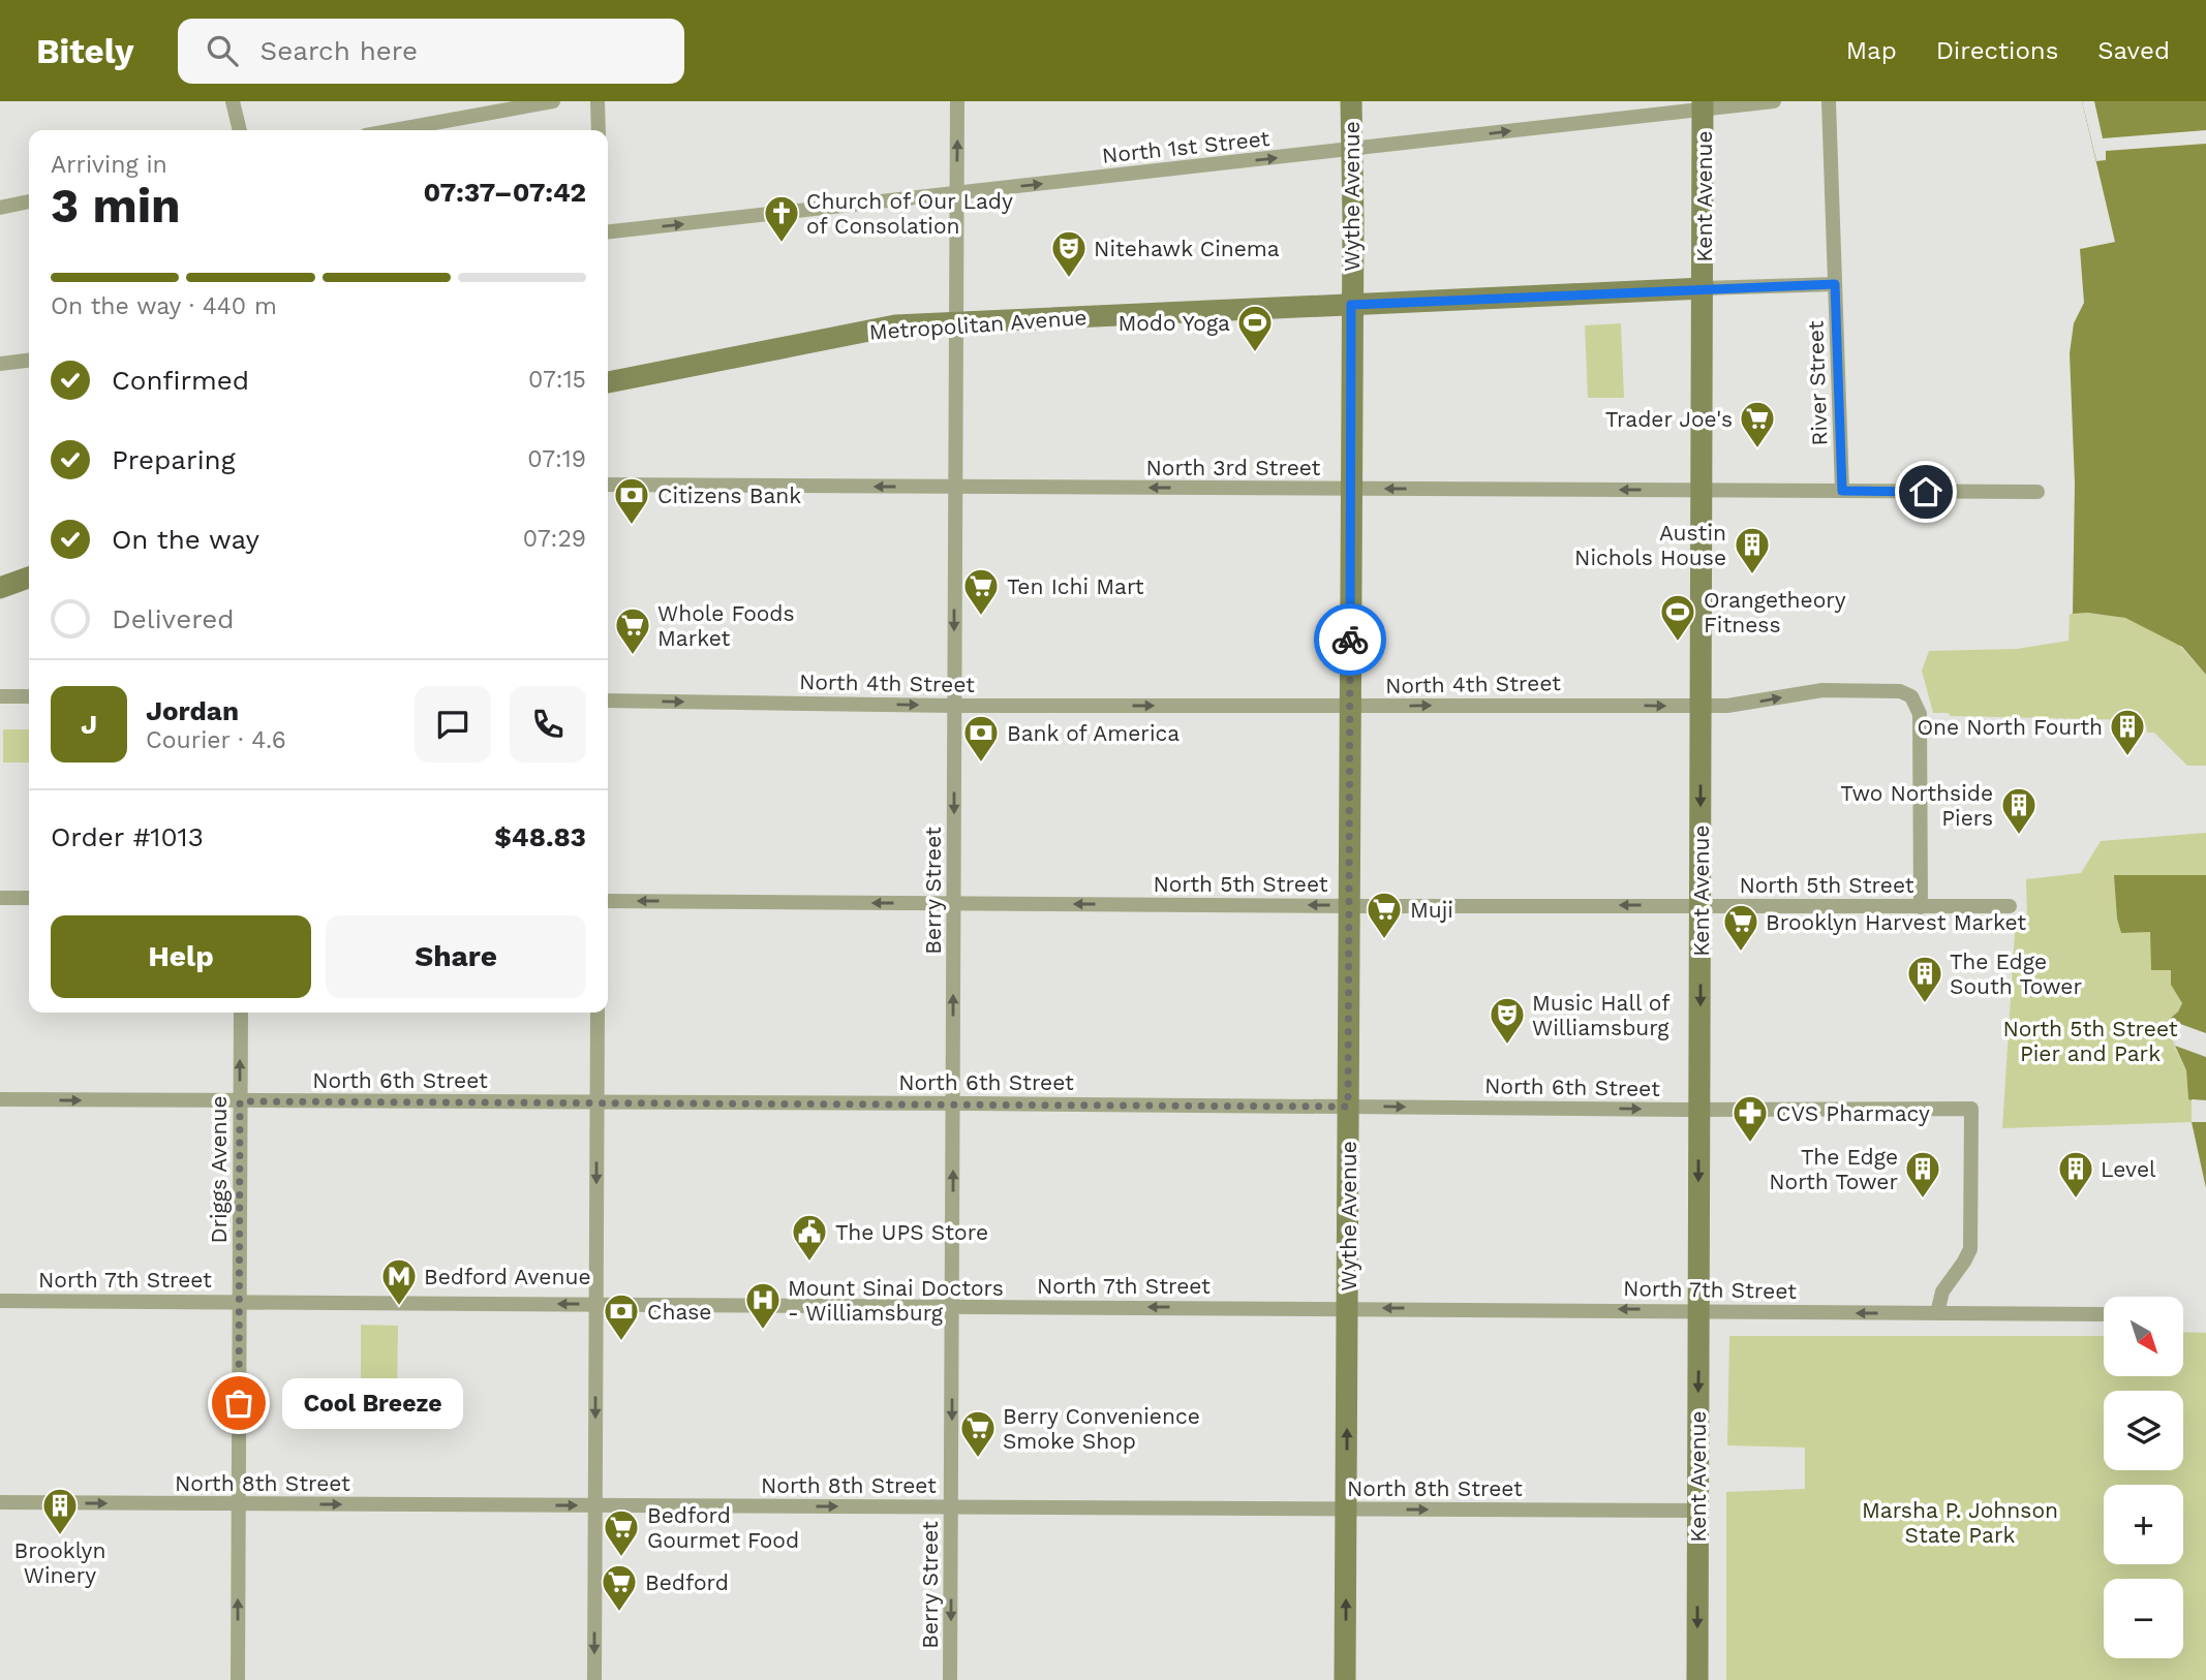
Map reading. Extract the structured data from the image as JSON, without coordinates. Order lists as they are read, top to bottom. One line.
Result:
{"streets":{"main road":["Wythe Avenue","Kent Avenue","Metropolitan Avenue"],"street":["North 1st Street","River Street","North 3rd Street","North 4th Street","North 5th Street","Berry Street","North 6th Street","Driggs Avenue","North 7th Street","North 8th Street"]},"crossings":[["North 1st Street","Wythe Avenue"],["North 1st Street","Kent Avenue"],["North 1st Street","Berry Street"],["Wythe Avenue","Metropolitan Avenue"],["Wythe Avenue","North 3rd Street"],["Wythe Avenue","North 4th Street"],["Wythe Avenue","North 5th Street"],["Wythe Avenue","North 6th Street"],["Wythe Avenue","North 7th Street"],["Wythe Avenue","North 8th Street"],["Kent Avenue","Metropolitan Avenue"],["Kent Avenue","North 3rd Street"],["Kent Avenue","North 4th Street"],["Kent Avenue","North 5th Street"],["Kent Avenue","North 6th Street"],["Kent Avenue","North 7th Street"],["Kent Avenue","North 8th Street"],["Metropolitan Avenue","River Street"],["Metropolitan Avenue","Berry Street"],["River Street","North 3rd Street"],["North 3rd Street","Berry Street"],["North 4th Street","North 5th Street"],["North 4th Street","Berry Street"],["North 5th Street","Berry Street"],["Berry Street","North 6th Street"],["Berry Street","North 7th Street"],["Berry Street","North 8th Street"],["North 6th Street","Driggs Avenue"],["North 6th Street","North 7th Street"],["Driggs Avenue","North 7th Street"],["Driggs Avenue","North 8th Street"]],"one_way":["North 1st Street","Kent Avenue","North 3rd Street","North 4th Street","North 5th Street","Driggs Avenue","North 7th Street","North 8th Street"],"parks":["North 5th Street Pier and Park","Marsha P. Johnson State Park"],"places":{"church":["Church of Our Lady of Consolation"],"theatre":["Nitehawk Cinema","Music Hall of Williamsburg"],"sports":["Modo Yoga","Orangetheory Fitness"],"supermarket":["Trader Joe's","Ten Ichi Mart","Whole Foods Market","Muji","Brooklyn Harvest Market","Berry Convenience Smoke Shop","Bedford Gourmet Food","Bedford"],"bank":["Citizens Bank","Bank of America","Chase"],"building":["Austin Nichols House","One North Fourth","Two Northside Piers","The Edge South Tower","The Edge North Tower","Level","Brooklyn Winery"],"pharmacy":["CVS Pharmacy"],"public building":["The UPS Store"],"metro station":["Bedford Avenue"],"hospital":["Mount Sinai Doctors - Williamsburg"],"other":["Cool Breeze"]},"north":"bottom right","page":{"header":"Bitely","search":"Search here","nav":["Map","Directions","Saved"],"heading":["3 min","Arriving in","07:37–07:42"],"panel":["Jordan","Courier · 4.6","Order #1013","$48.83"],"bar":"On the way · 440 m","list":[["Confirmed","07:15"],["Preparing","07:19"],["On the way","07:29"],"Delivered"],"round":"J","buttons":["Help","Share"],"map_buttons":["+","−"],"bubble":"Cool Breeze"}}
